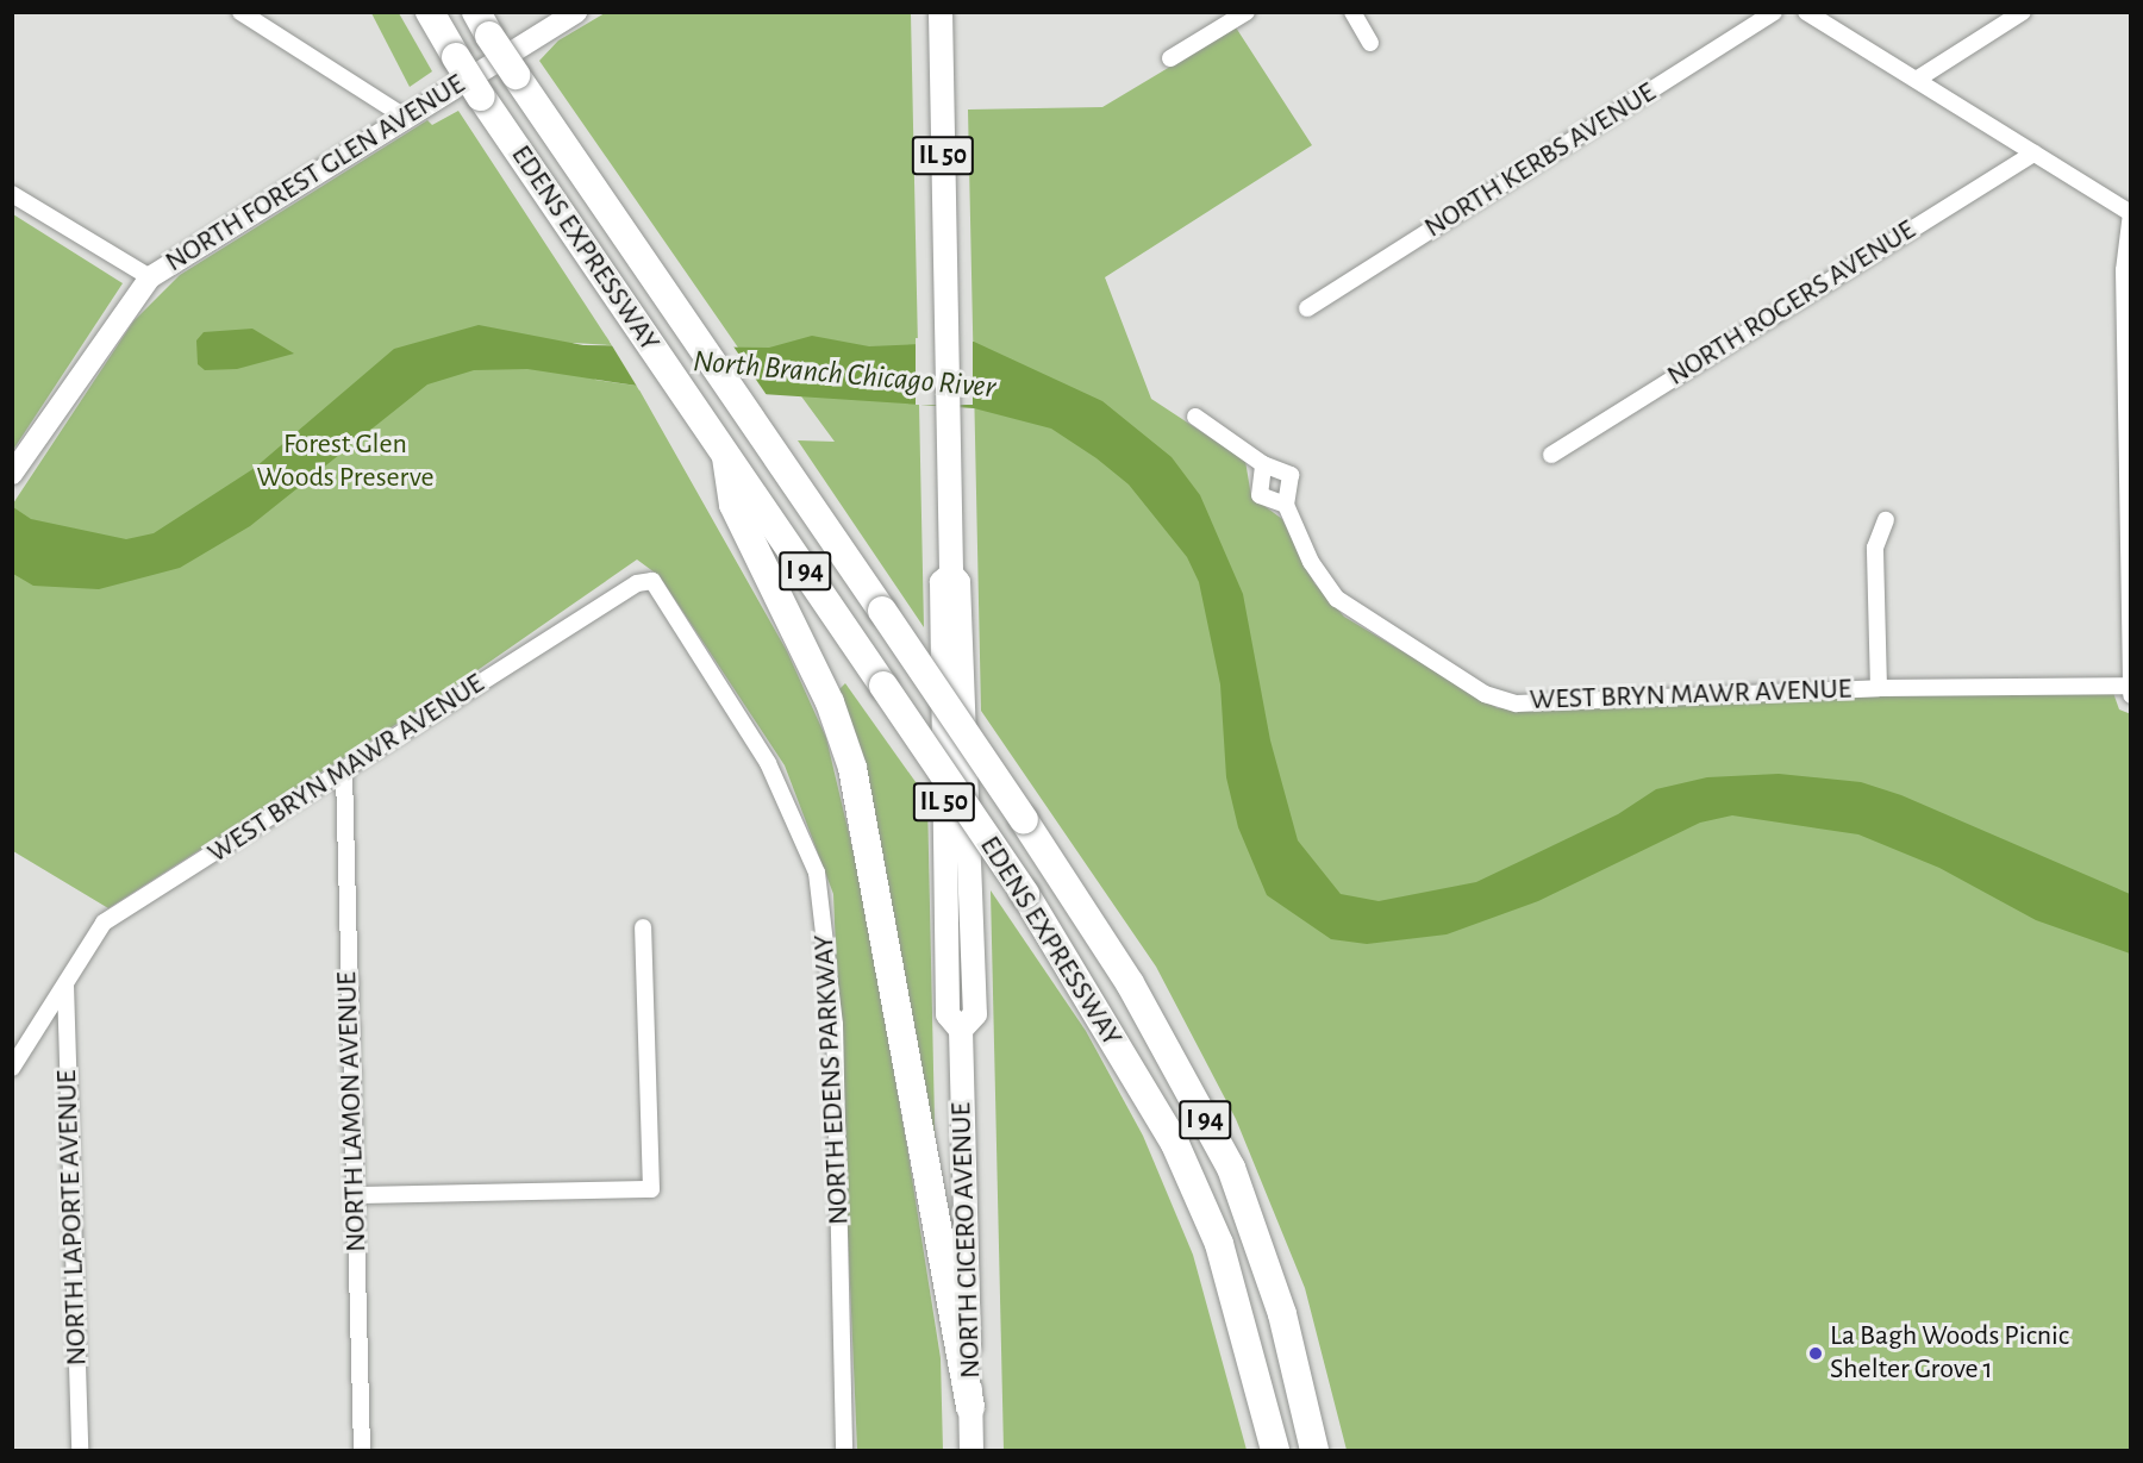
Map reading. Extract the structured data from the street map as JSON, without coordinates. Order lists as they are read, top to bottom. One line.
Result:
{"streets":{"highway":["EDENS EXPRESSWAY","I 94"],"main road":["IL 50","NORTH CICERO AVENUE"],"street":["NORTH KERBS AVENUE","NORTH FOREST GLEN AVENUE","NORTH ROGERS AVENUE","WEST BRYN MAWR AVENUE","NORTH EDENS PARKWAY","NORTH LAMON AVENUE","NORTH LAPORTE AVENUE"]},"crossings":[["WEST BRYN MAWR AVENUE","NORTH EDENS PARKWAY"],["WEST BRYN MAWR AVENUE","NORTH LAMON AVENUE"],["WEST BRYN MAWR AVENUE","NORTH LAPORTE AVENUE"]],"water":["North Branch Chicago River"],"parks":["Forest Glen Woods Preserve"],"places":["La Bagh Woods Picnic Shelter Grove 1"]}
